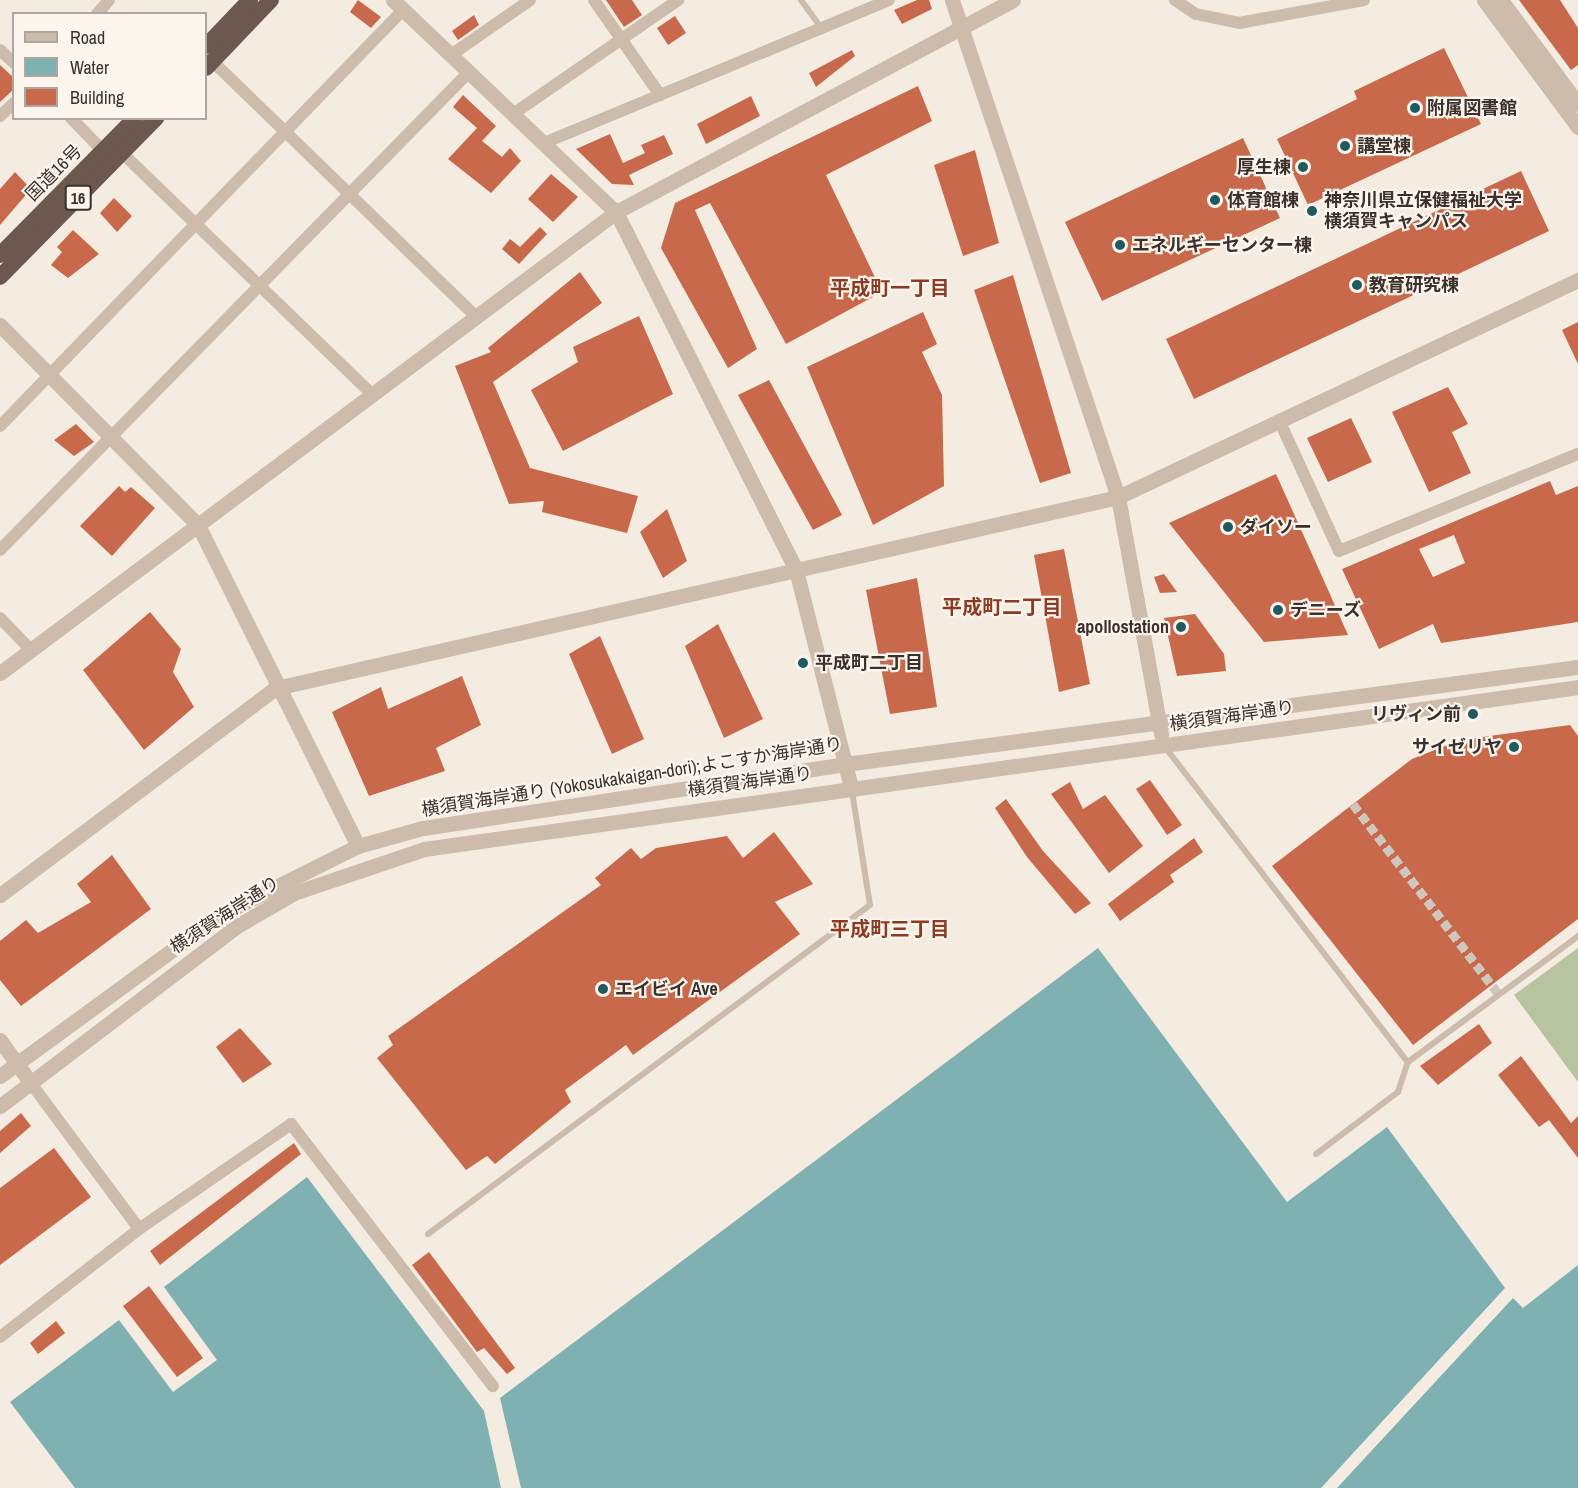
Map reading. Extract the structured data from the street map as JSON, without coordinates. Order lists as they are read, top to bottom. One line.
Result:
{"streets":{"highway":["国道16号","16"],"street":["横須賀海岸通り","横須賀海岸通り (Yokosukakaigan-dori);よこすか海岸通り"]},"districts":["平成町一丁目","平成町二丁目","平成町三丁目"],"places":["附属図書館","講堂棟","厚生棟","体育館棟","神奈川県立保健福祉大学 横須賀キャンパス","エネルギーセンター棟","教育研究棟","ダイソー","デニーズ","apollostation","平成町二丁目","リヴィン前","サイゼリヤ","エイビイ Ave"],"legend":["Road","Water","Building"]}
